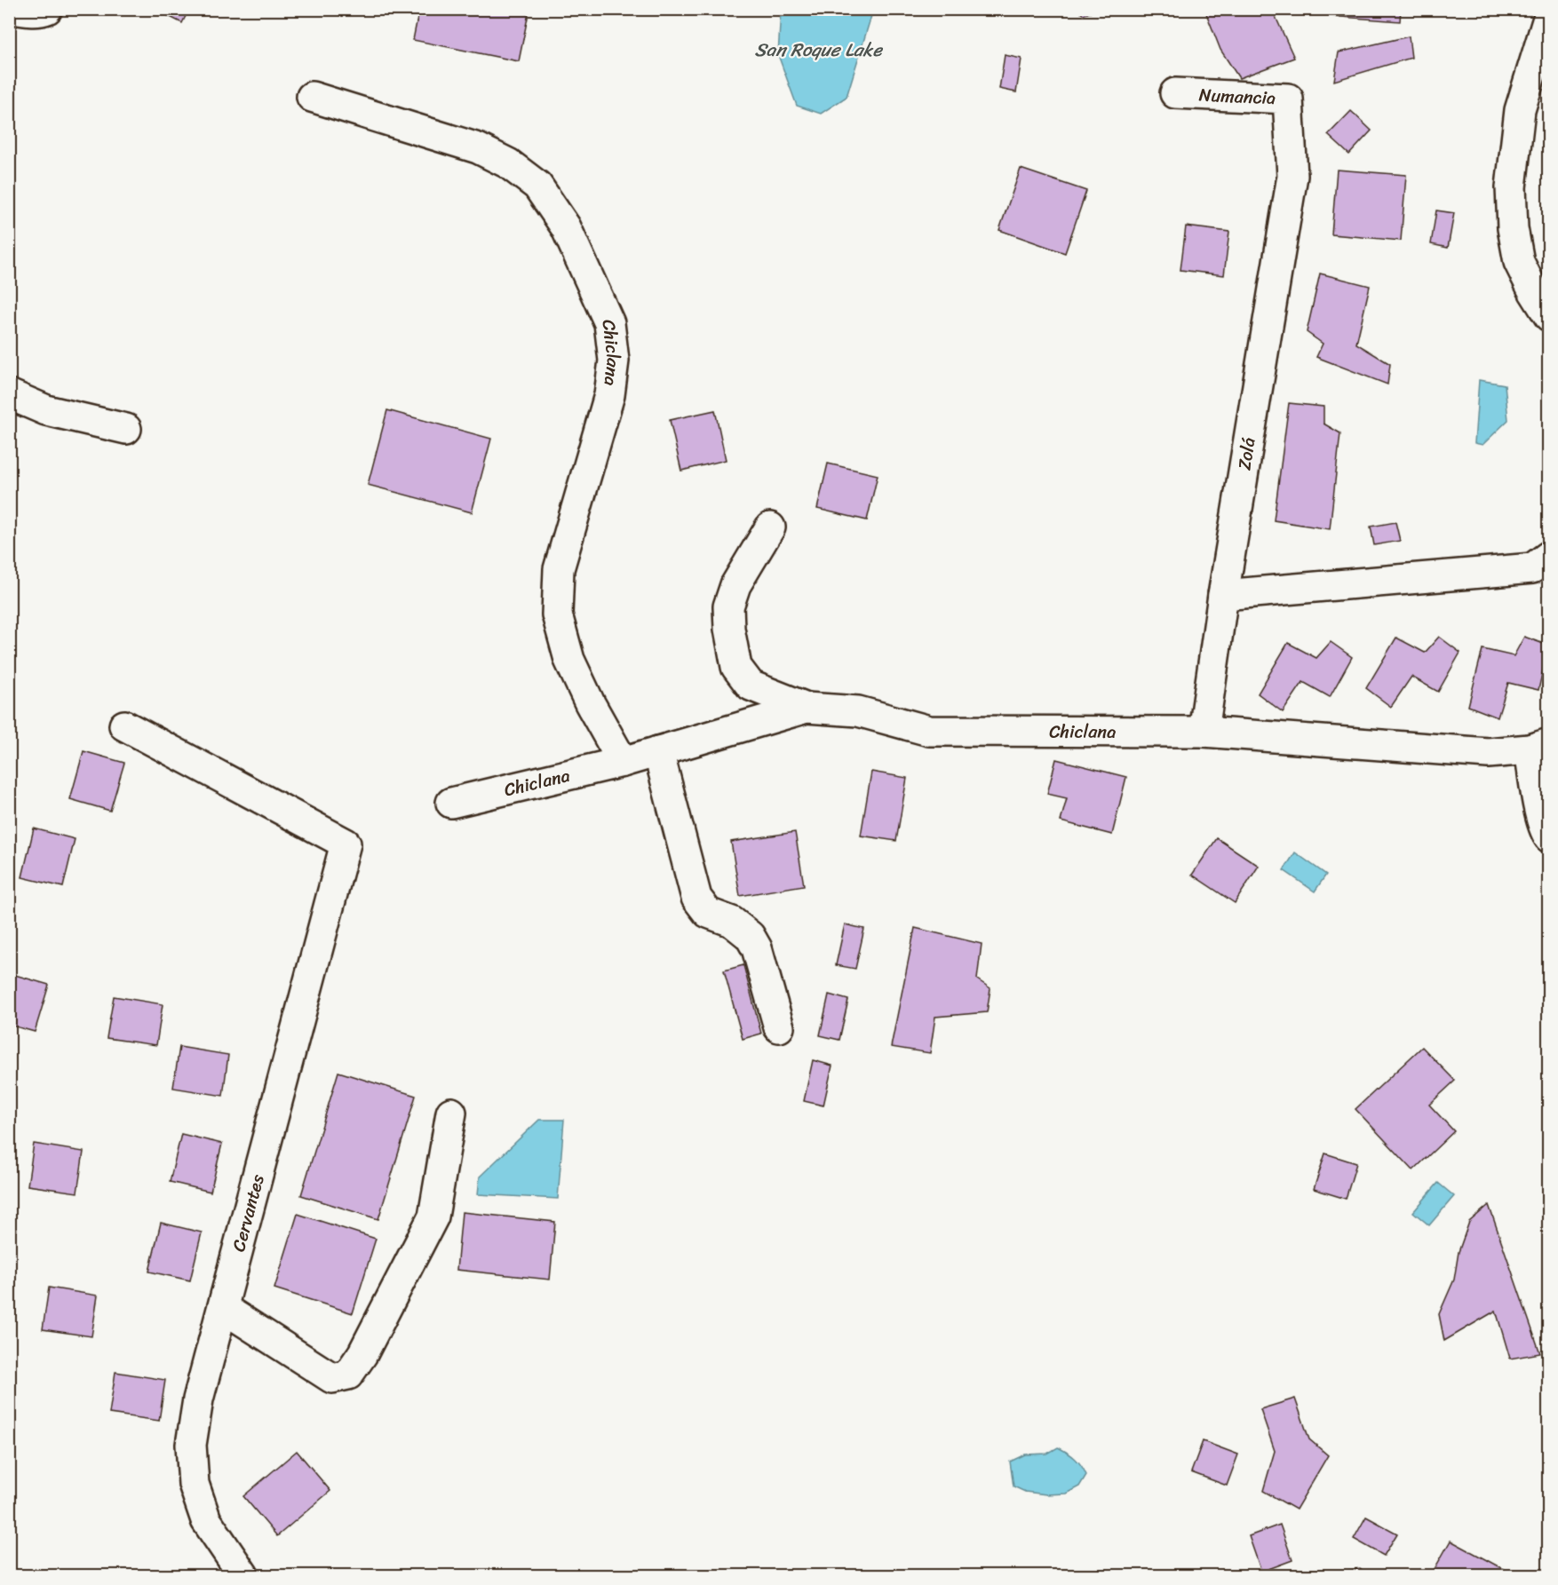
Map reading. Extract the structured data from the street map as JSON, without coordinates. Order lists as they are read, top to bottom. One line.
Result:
{"streets":{"street":["Numancia","Chiclana","Zolá","Cervantes"]},"crossings":[["Numancia","Zolá"],["Chiclana","Zolá"]],"water":["San Roque Lake"]}
